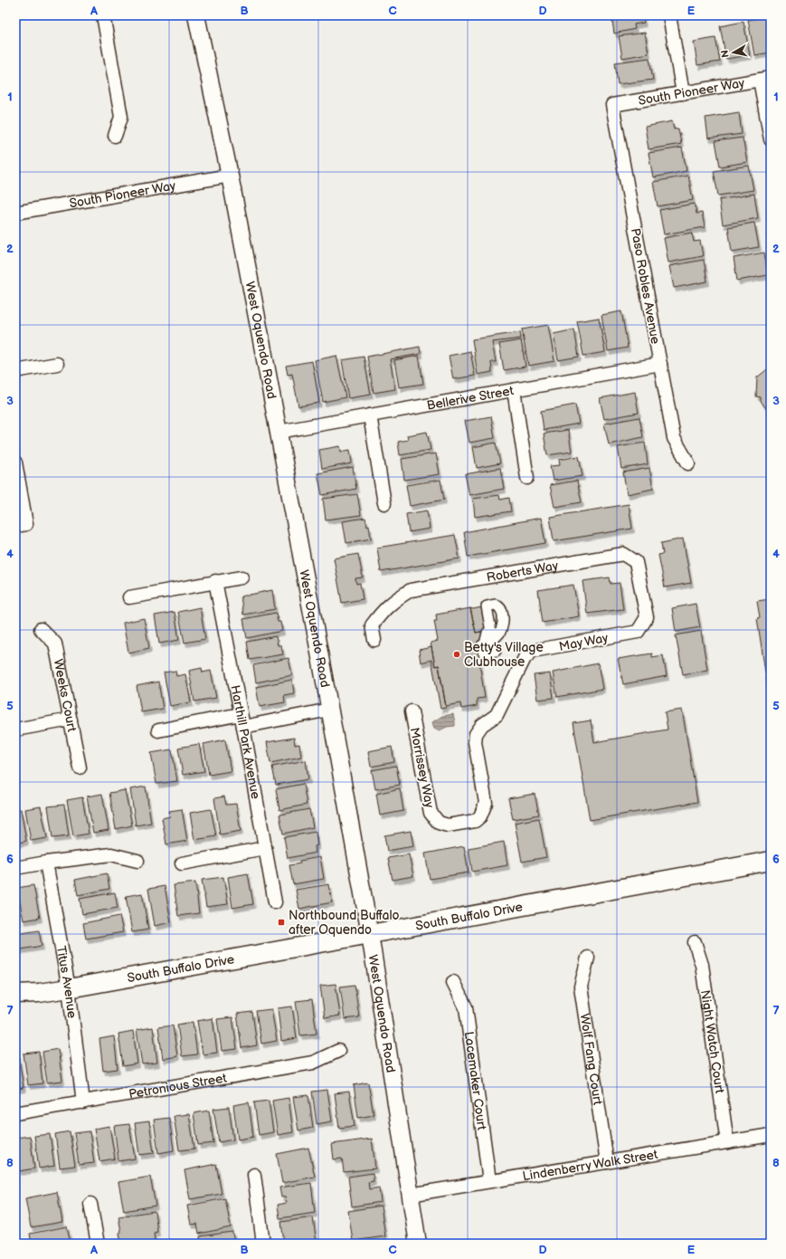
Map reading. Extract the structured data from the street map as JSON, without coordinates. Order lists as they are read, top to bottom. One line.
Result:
{"streets":{"main road":["South Buffalo Drive"],"street":["South Pioneer Way","Paso Robles Avenue","West Oquendo Road","Bellerive Street","Roberts Way","May Way","Weeks Court","Harthill Park Avenue","Morrissey Way","Titus Avenue","Night Watch Court","Wolf Fang Court","Lacemaker Court","Petronious Street","Lindenberry Walk Street"]},"crossings":[["South Pioneer Way","Paso Robles Avenue"],["South Pioneer Way","West Oquendo Road"],["Paso Robles Avenue","Bellerive Street"],["West Oquendo Road","Bellerive Street"],["West Oquendo Road","South Buffalo Drive"],["West Oquendo Road","Lindenberry Walk Street"],["Roberts Way","May Way"],["May Way","Morrissey Way"],["South Buffalo Drive","Titus Avenue"],["Titus Avenue","Petronious Street"],["Night Watch Court","Lindenberry Walk Street"],["Wolf Fang Court","Lindenberry Walk Street"],["Lacemaker Court","Lindenberry Walk Street"]],"places":{"other":["Betty's Village Clubhouse"],"transit":["Northbound Buffalo after Oquendo"]},"north":"left","grid":{"columns":["A","B","C","D","E"],"rows":["1","2","3","4","5","6","7","8"]}}
